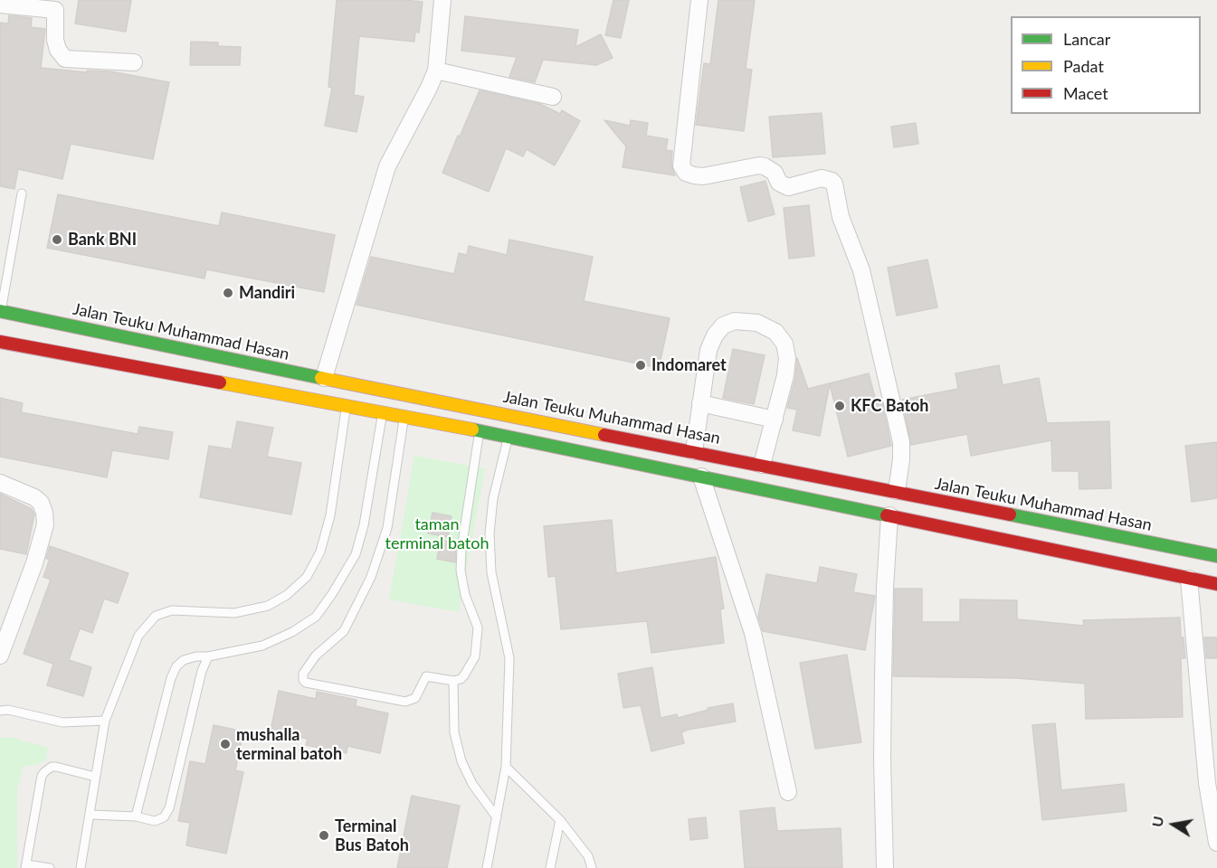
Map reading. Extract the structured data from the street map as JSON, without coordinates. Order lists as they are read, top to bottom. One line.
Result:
{"streets":{"highway":["Jalan Teuku Muhammad Hasan"]},"parks":["taman terminal batoh"],"places":["Bank BNI","Mandiri","Indomaret","KFC Batoh","mushalla terminal batoh","Terminal Bus Batoh"],"legend":["Lancar","Padat","Macet"],"north":"left"}
